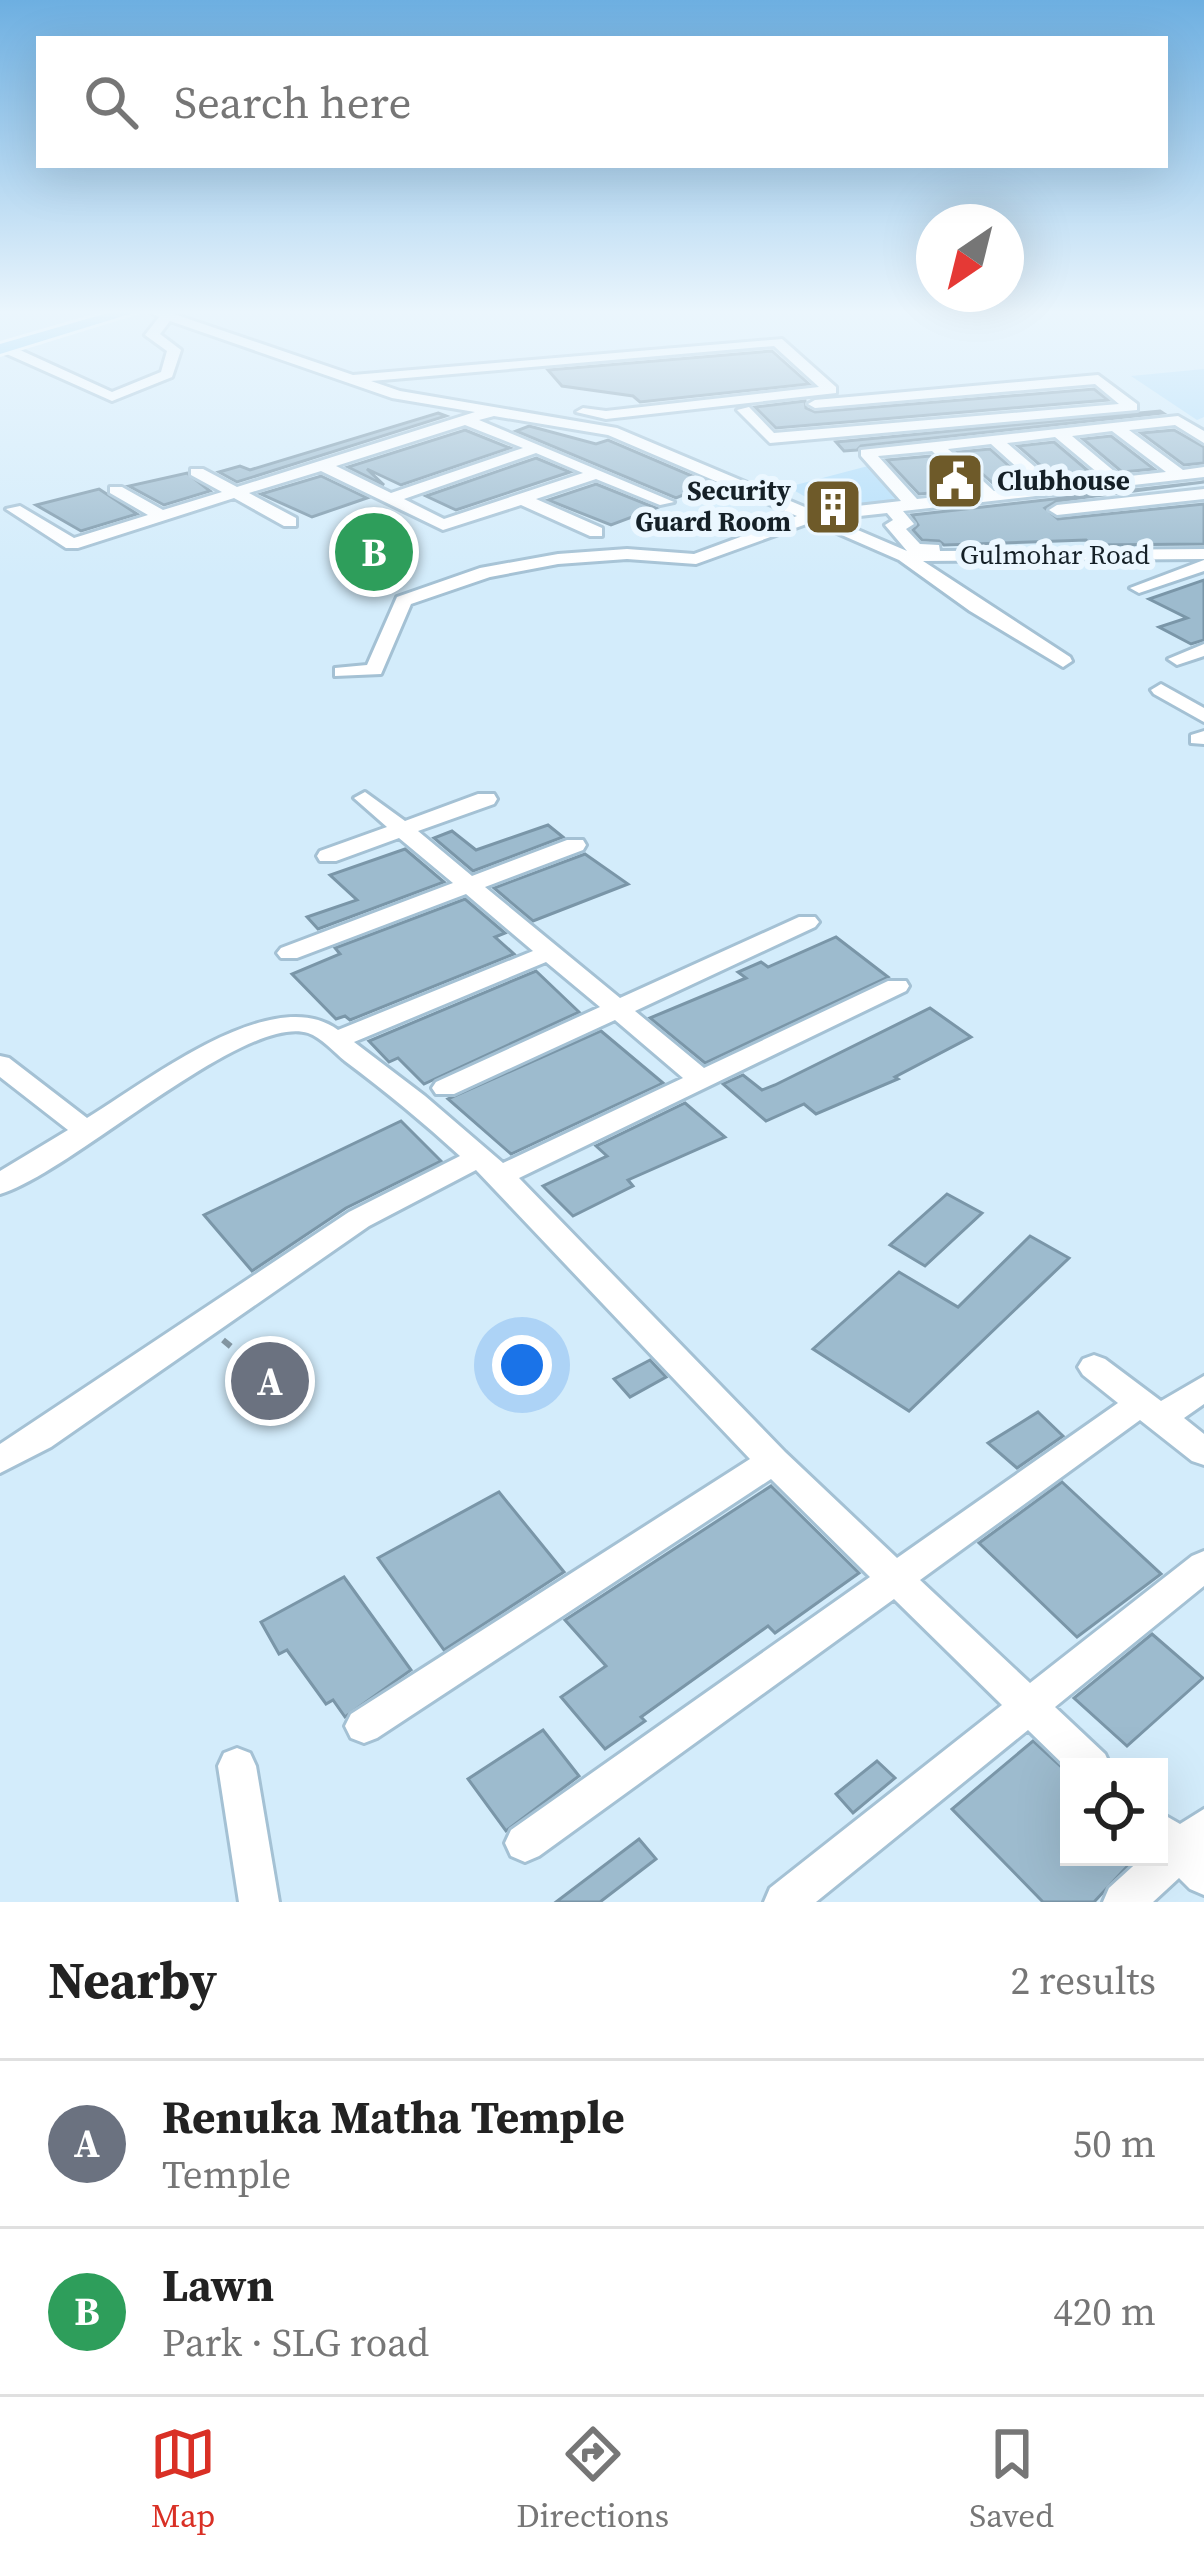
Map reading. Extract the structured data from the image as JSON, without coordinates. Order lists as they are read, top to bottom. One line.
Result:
{"streets":{"street":["Gulmohar Road"]},"places":{"public building":["Clubhouse"],"building":["Security Guard Room"]},"north":"bottom left","page":{"search":"Search here","pins":["B","A"],"heading":["Nearby","2 results"],"list":[{"mark":"A","name":"Renuka Matha Temple","note":"Temple","value":"50 m"},{"mark":"B","name":"Lawn","note":"Park · SLG road","value":"420 m"}],"nav":["Map","Directions","Saved"]}}
